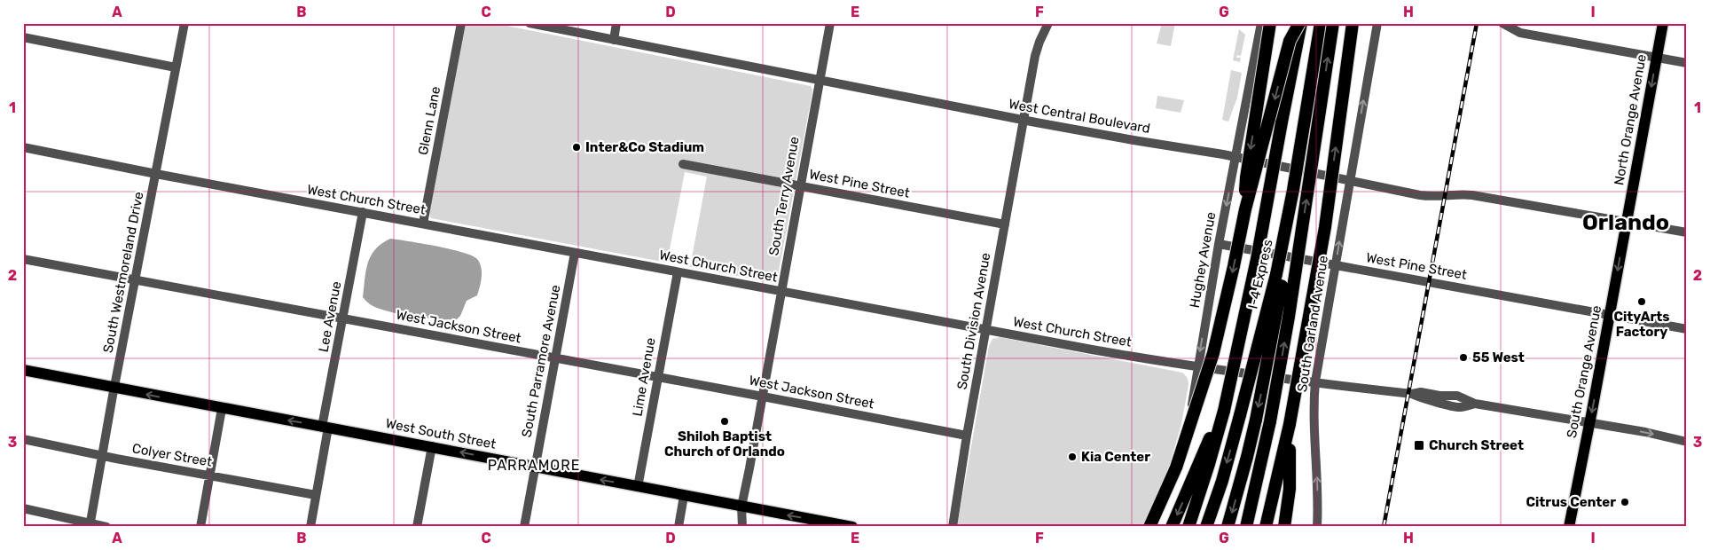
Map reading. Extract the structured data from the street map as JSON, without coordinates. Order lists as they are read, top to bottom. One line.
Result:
{"streets":{"highway":["I-4 Express"],"main road":["North Orange Avenue","South Orange Avenue","West South Street"],"street":["West Central Boulevard","Glenn Lane","West Pine Street","South Terry Avenue","West Church Street","Hughey Avenue","South Westmoreland Drive","Lee Avenue","South Division Avenue","South Garland Avenue","West Jackson Street","South Parramore Avenue","Lime Avenue","Colyer Street"]},"crossings":[["West Central Boulevard","North Orange Avenue"],["West Central Boulevard","South Terry Avenue"],["West Central Boulevard","Hughey Avenue"],["West Central Boulevard","South Division Avenue"],["West Central Boulevard","South Garland Avenue"],["West Central Boulevard","South Orange Avenue"],["North Orange Avenue","South Orange Avenue"],["Glenn Lane","West Church Street"],["West Pine Street","South Terry Avenue"],["West Pine Street","Hughey Avenue"],["West Pine Street","South Division Avenue"],["West Pine Street","South Garland Avenue"],["West Pine Street","South Orange Avenue"],["South Terry Avenue","West Church Street"],["South Terry Avenue","West Jackson Street"],["South Terry Avenue","West South Street"],["West Church Street","Hughey Avenue"],["West Church Street","South Westmoreland Drive"],["West Church Street","Lee Avenue"],["West Church Street","South Division Avenue"],["West Church Street","South Garland Avenue"],["West Church Street","South Parramore Avenue"],["West Church Street","South Orange Avenue"],["West Church Street","Lime Avenue"],["South Westmoreland Drive","West Jackson Street"],["South Westmoreland Drive","West South Street"],["South Westmoreland Drive","Colyer Street"],["Lee Avenue","West Jackson Street"],["Lee Avenue","West South Street"],["Lee Avenue","Colyer Street"],["South Division Avenue","West Jackson Street"],["West Jackson Street","South Parramore Avenue"],["West Jackson Street","Lime Avenue"],["South Parramore Avenue","West South Street"],["Lime Avenue","West South Street"]],"one_way":["North Orange Avenue","Hughey Avenue","South Garland Avenue","South Orange Avenue","West South Street"],"districts":["Orlando","PARRAMORE"],"places":{"other":["Inter&Co Stadium","CityArts Factory","55 West","Shiloh Baptist Church of Orlando","Kia Center","Citrus Center"],"transit":["Church Street"]},"grid":{"columns":["A","B","C","D","E","F","G","H","I"],"rows":["1","2","3"]}}
